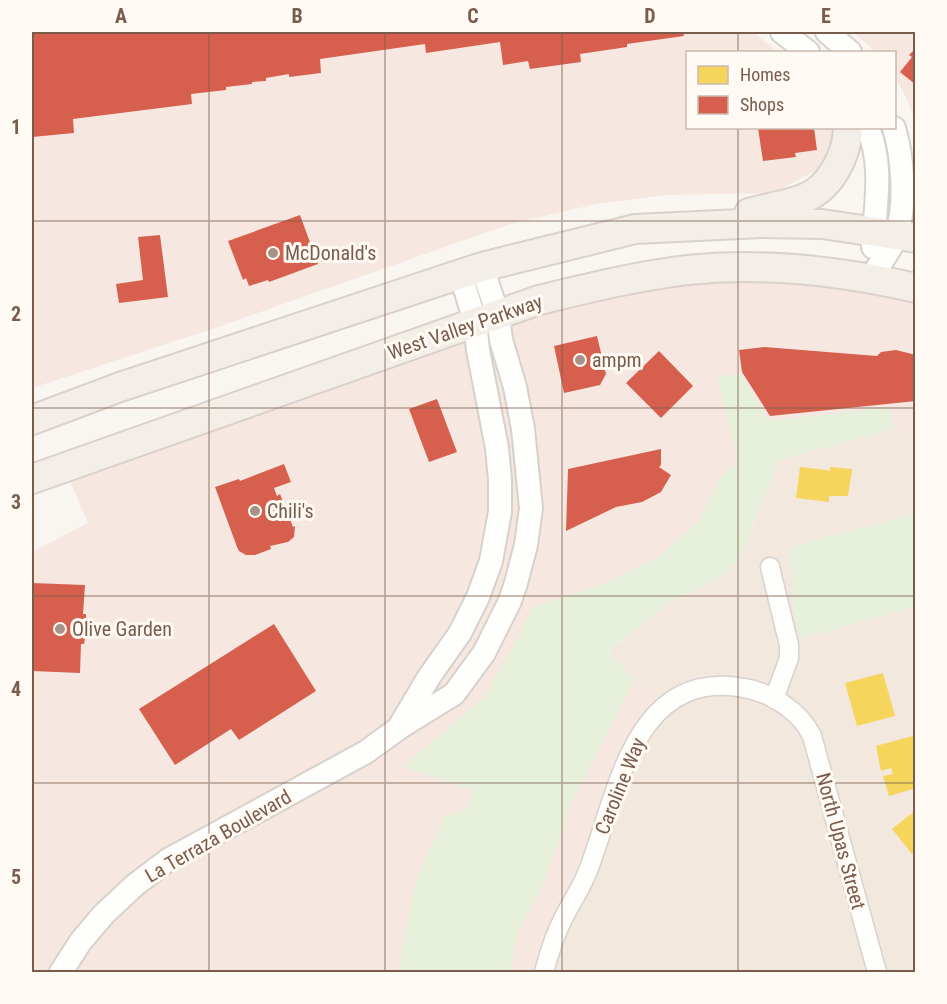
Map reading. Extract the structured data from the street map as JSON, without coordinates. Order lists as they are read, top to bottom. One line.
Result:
{"streets":{"main road":["West Valley Parkway"],"street":["Caroline Way","La Terraza Boulevard","North Upas Street"]},"crossings":[["West Valley Parkway","La Terraza Boulevard"],["Caroline Way","North Upas Street"]],"places":["McDonald's","ampm","Chili's","Olive Garden"],"legend":["Homes","Shops"],"grid":{"columns":["A","B","C","D","E"],"rows":["1","2","3","4","5"]}}
